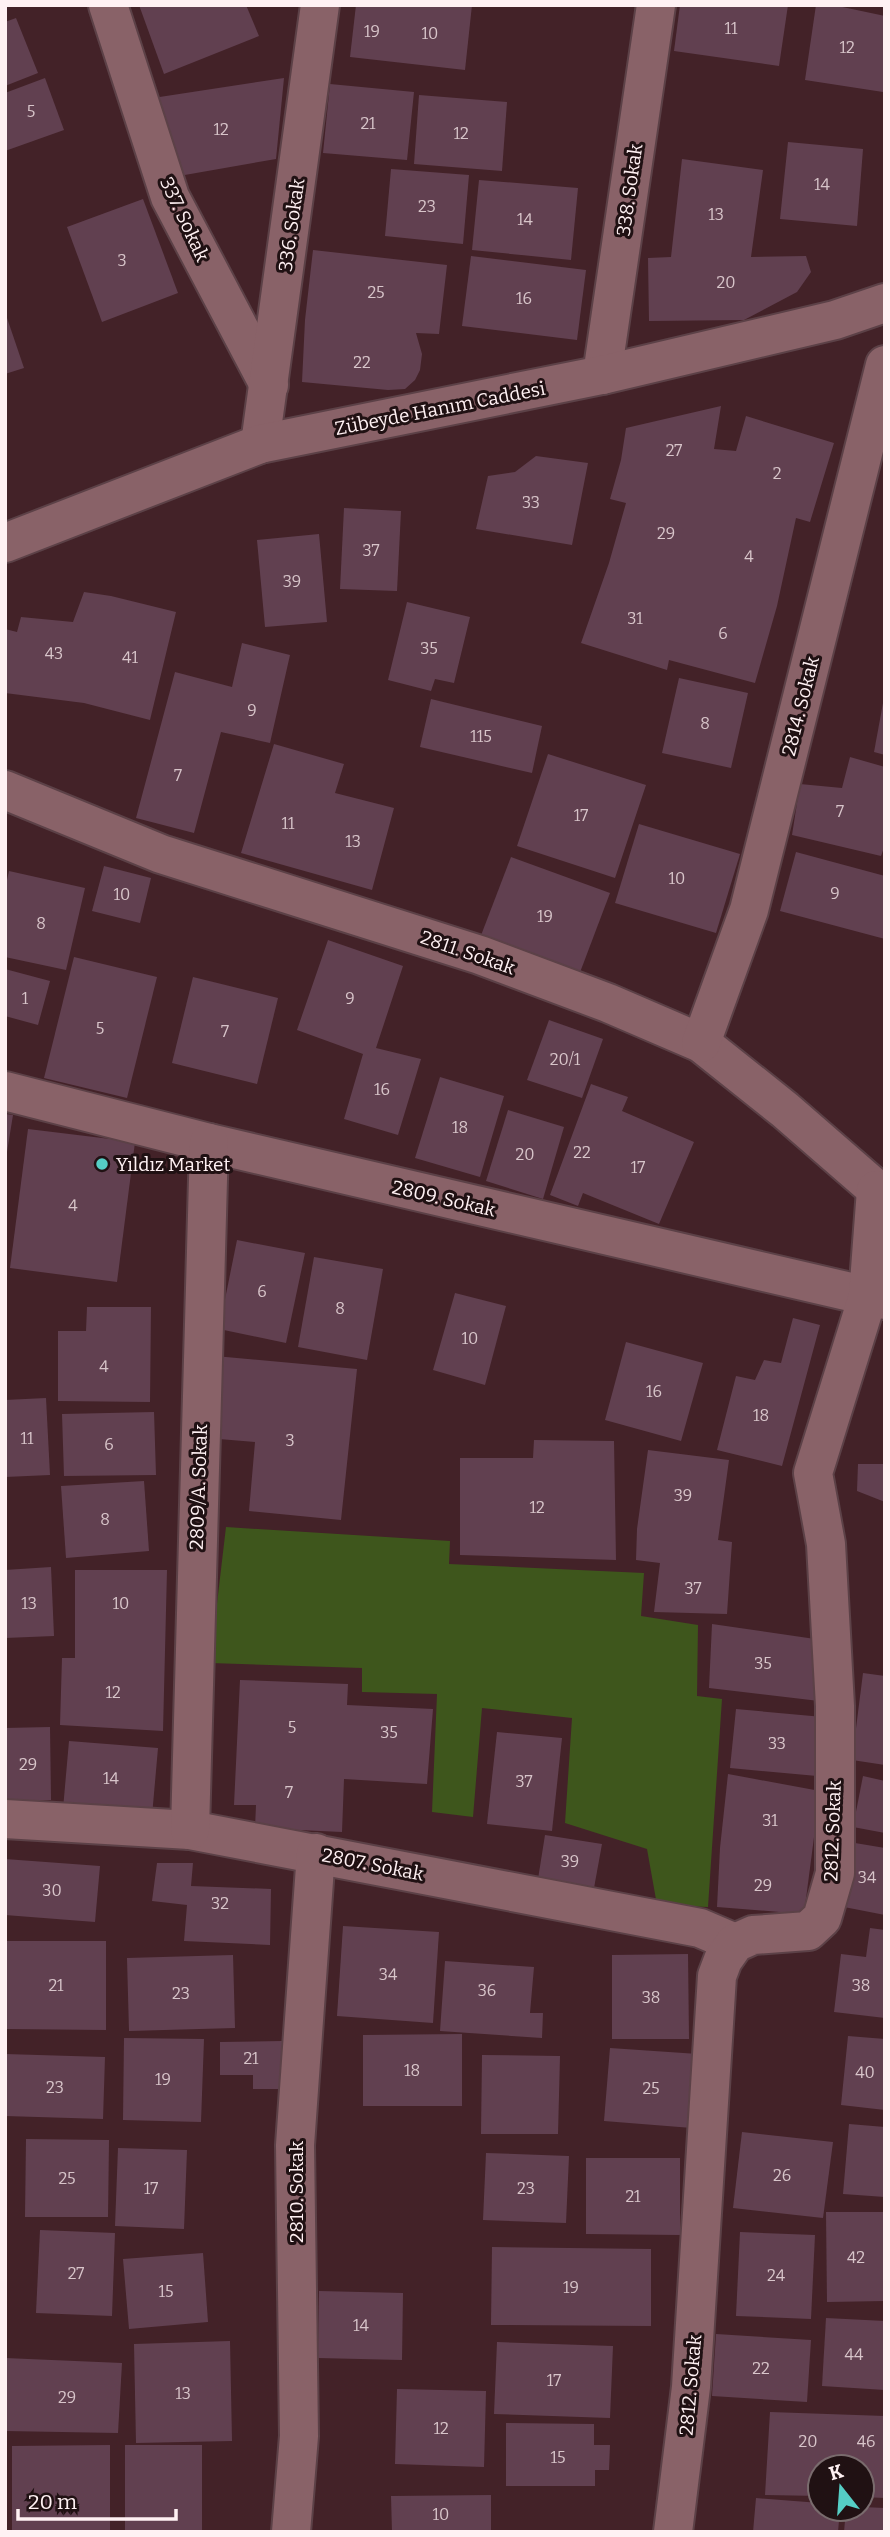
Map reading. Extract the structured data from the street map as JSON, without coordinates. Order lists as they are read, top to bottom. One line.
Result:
{"streets":{"street":["338. Sokak","337. Sokak","336. Sokak","Zübeyde Hanım Caddesi","2814. Sokak","2811. Sokak","2809. Sokak","2809/A. Sokak","2812. Sokak","2807. Sokak","2810. Sokak"]},"crossings":[["338. Sokak","Zübeyde Hanım Caddesi"],["337. Sokak","336. Sokak"],["336. Sokak","Zübeyde Hanım Caddesi"],["2814. Sokak","2811. Sokak"],["2811. Sokak","2812. Sokak"],["2809. Sokak","2809/A. Sokak"],["2809. Sokak","2812. Sokak"],["2809/A. Sokak","2807. Sokak"],["2812. Sokak","2807. Sokak"],["2807. Sokak","2810. Sokak"]],"places":["Yıldız Market"],"house_numbers":["11","19","10","12","5","21","12","12","14","23","13","14","3","20","25","16","22","27","2","33","29","37","4","39","31","6","35","43","41","9","8","115","7","7","17","11","13","10","9","10","19","8","1","9","5","7","20/1","16","18","22","20","17","4","6","8","10","4","16","18","11","3","6","39","12","8","37","13","10","35","12","5","35","33","29","14","37","7","31","39","34","29","30","32","34","21","38","36","23","38","21","18","40","19","23","25","26","25","17","23","21","42","27","24","19","15","14","44","22","17","13","29","12","20","46","15","10"],"scale_bar":"20 m","north":"top"}
